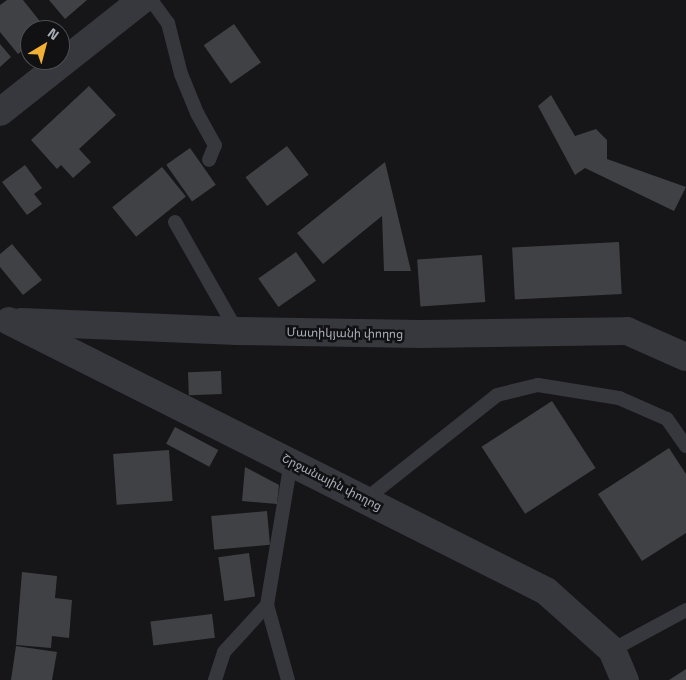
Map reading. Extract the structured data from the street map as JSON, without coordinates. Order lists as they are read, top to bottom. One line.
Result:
{"streets":{"street":["Մատիկյանի փողոց","Շրջանային փողոց"]},"crossings":[["Մատիկյանի փողոց","Շրջանային փողոց"]],"north":"top right"}
